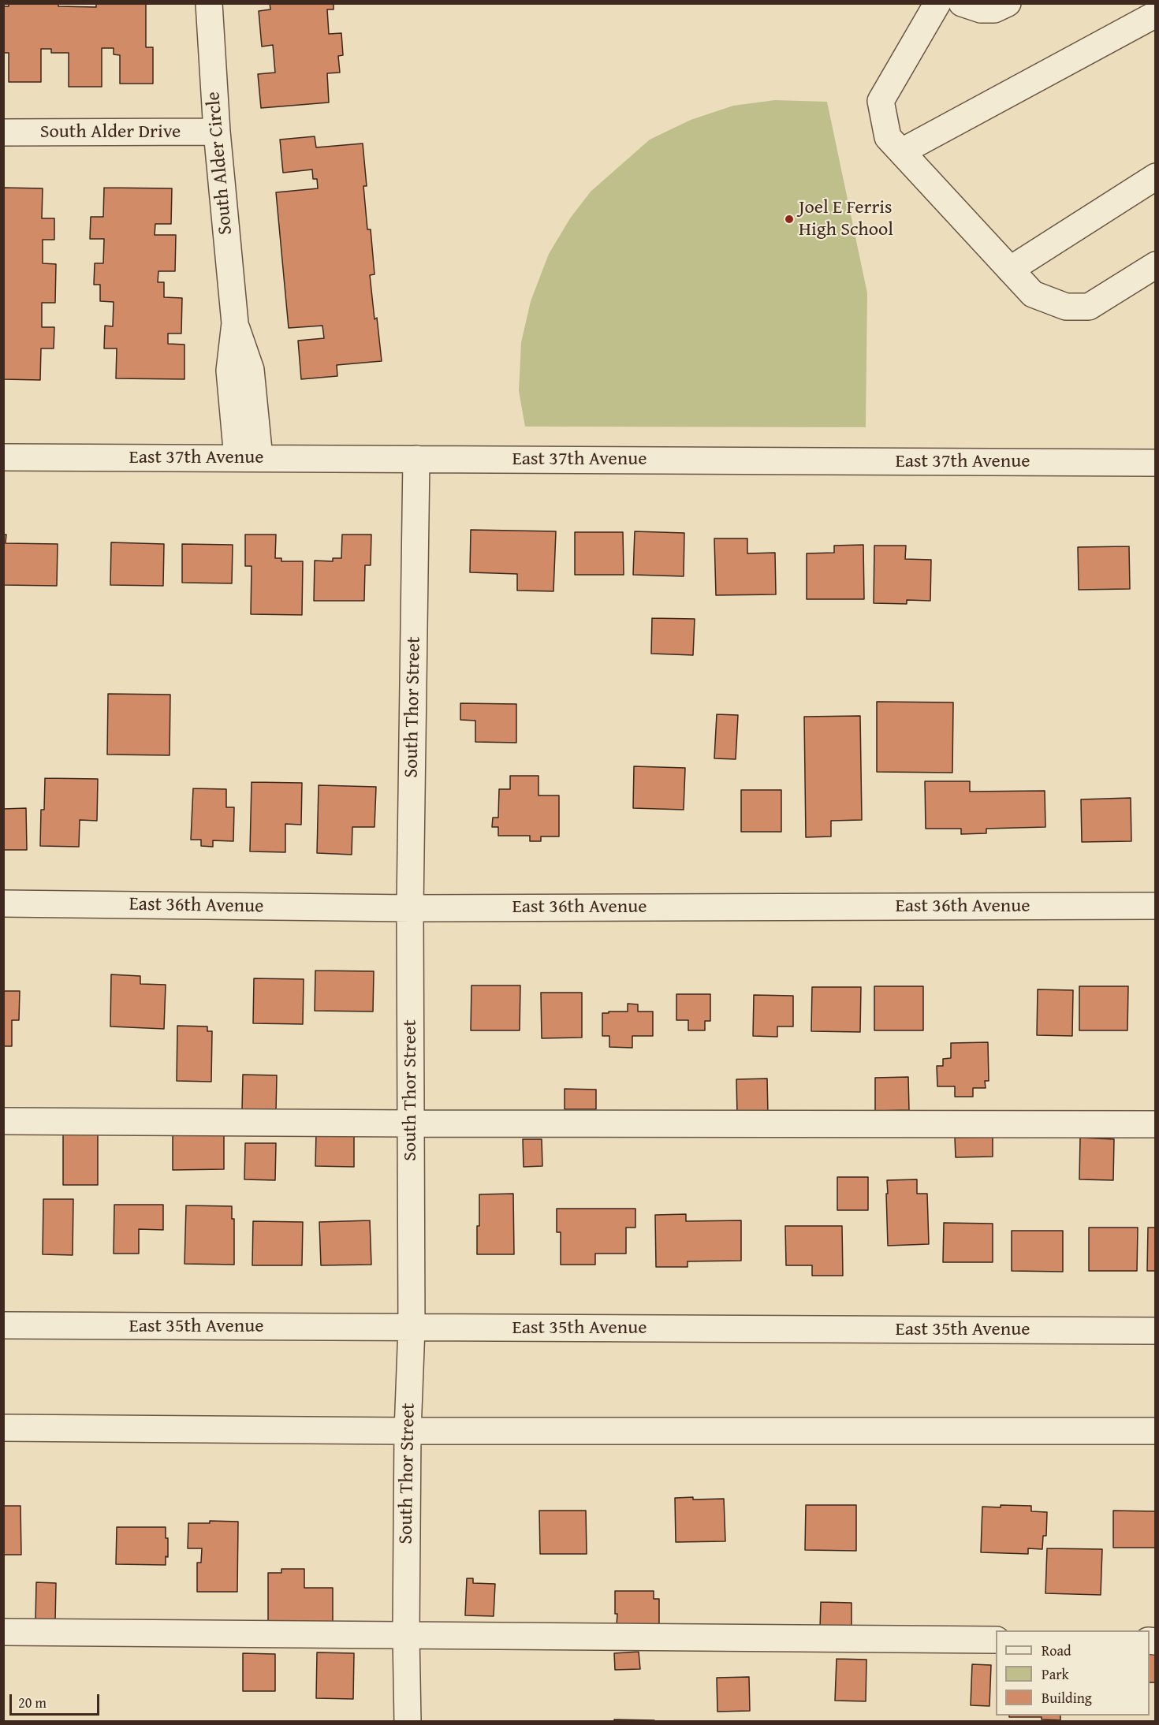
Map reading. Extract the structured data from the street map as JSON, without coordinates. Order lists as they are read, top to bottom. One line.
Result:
{"streets":{"street":["South Alder Drive","South Alder Circle","East 37th Avenue","South Thor Street","East 36th Avenue","East 35th Avenue"]},"crossings":[["South Alder Drive","South Alder Circle"],["South Alder Circle","East 37th Avenue"],["East 37th Avenue","South Thor Street"],["South Thor Street","East 36th Avenue"],["South Thor Street","East 35th Avenue"]],"places":["Joel E Ferris High School"],"legend":["Road","Park","Building"],"scale_bar":"20 m"}
